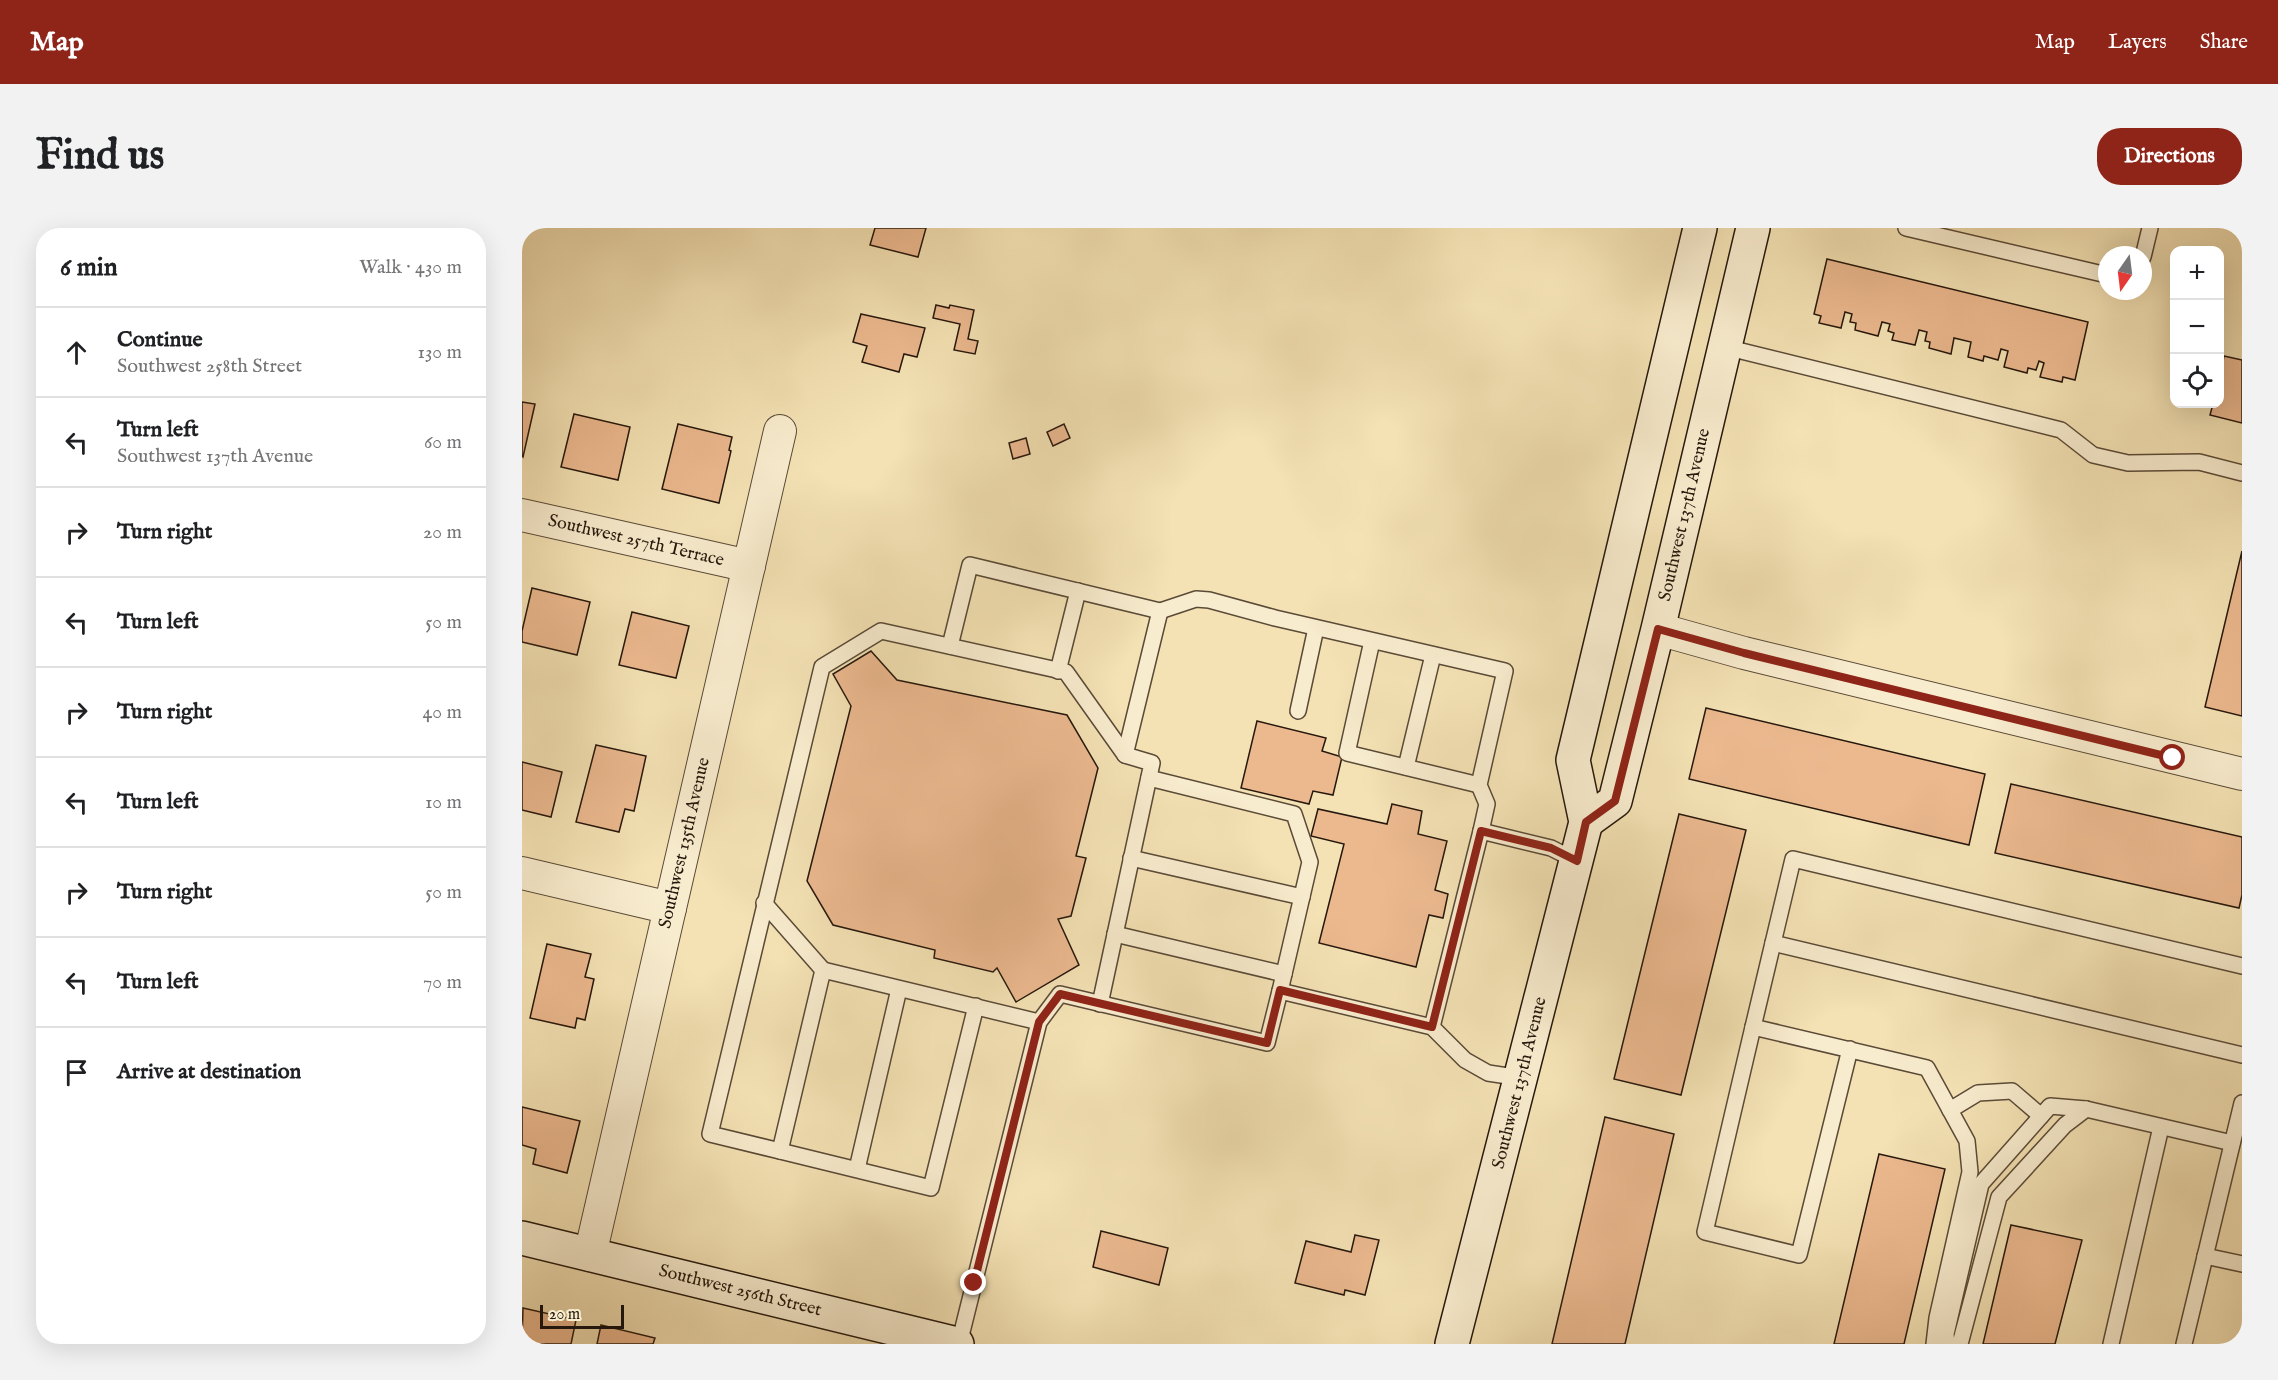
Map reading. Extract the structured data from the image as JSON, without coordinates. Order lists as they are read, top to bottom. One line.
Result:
{"streets":{"main road":["Southwest 137th Avenue","Southwest 256th Street"],"street":["Southwest 257th Terrace","Southwest 135th Avenue"]},"crossings":[["Southwest 257th Terrace","Southwest 135th Avenue"],["Southwest 135th Avenue","Southwest 256th Street"]],"scale_bar":"20 m","north":"bottom","page":{"header":"Map","nav":["Map","Layers","Share"],"buttons":"Directions","title":"Find us","heading":["6 min","Walk · 430 m"],"map_buttons":["+","−"],"list":[["Continue","Southwest 258th Street","130 m"],["Turn left","Southwest 137th Avenue","60 m"],["Turn right","20 m"],["Turn left","50 m"],["Turn right","40 m"],["Turn left","10 m"],["Turn right","50 m"],["Turn left","70 m"],"Arrive at destination"],"scale":"20 m"}}
